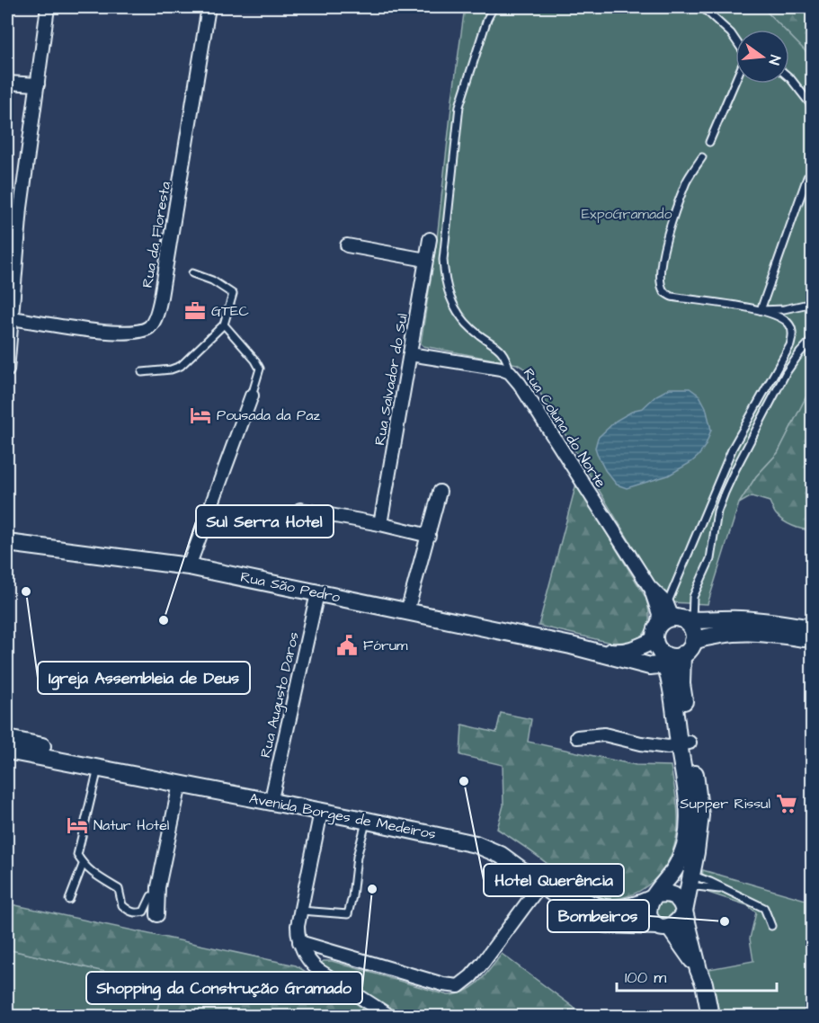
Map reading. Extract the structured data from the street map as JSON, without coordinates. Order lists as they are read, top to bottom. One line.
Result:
{"streets":{"main road":["Rua São Pedro","Avenida Borges de Medeiros"],"street":["Rua da Floresta","Rua Salvador do Sul","Rua Coluna do Norte","Rua Augusto Daros"]},"crossings":[["Rua Salvador do Sul","Rua Coluna do Norte"],["Rua Coluna do Norte","Rua São Pedro"],["Rua São Pedro","Rua Augusto Daros"],["Rua Augusto Daros","Avenida Borges de Medeiros"]],"parks":["ExpoGramado"],"places":{"office":["GTEC"],"hotel":["Pousada da Paz","Natur Hotel"],"other":["Igreja Assembleia de Deus","Sul Serra Hotel","Hotel Querência","Shopping da Construção Gramado","Bombeiros"],"public building":["Fórum"],"supermarket":["Supper Rissul"]},"scale_bar":"100 m","north":"right"}
